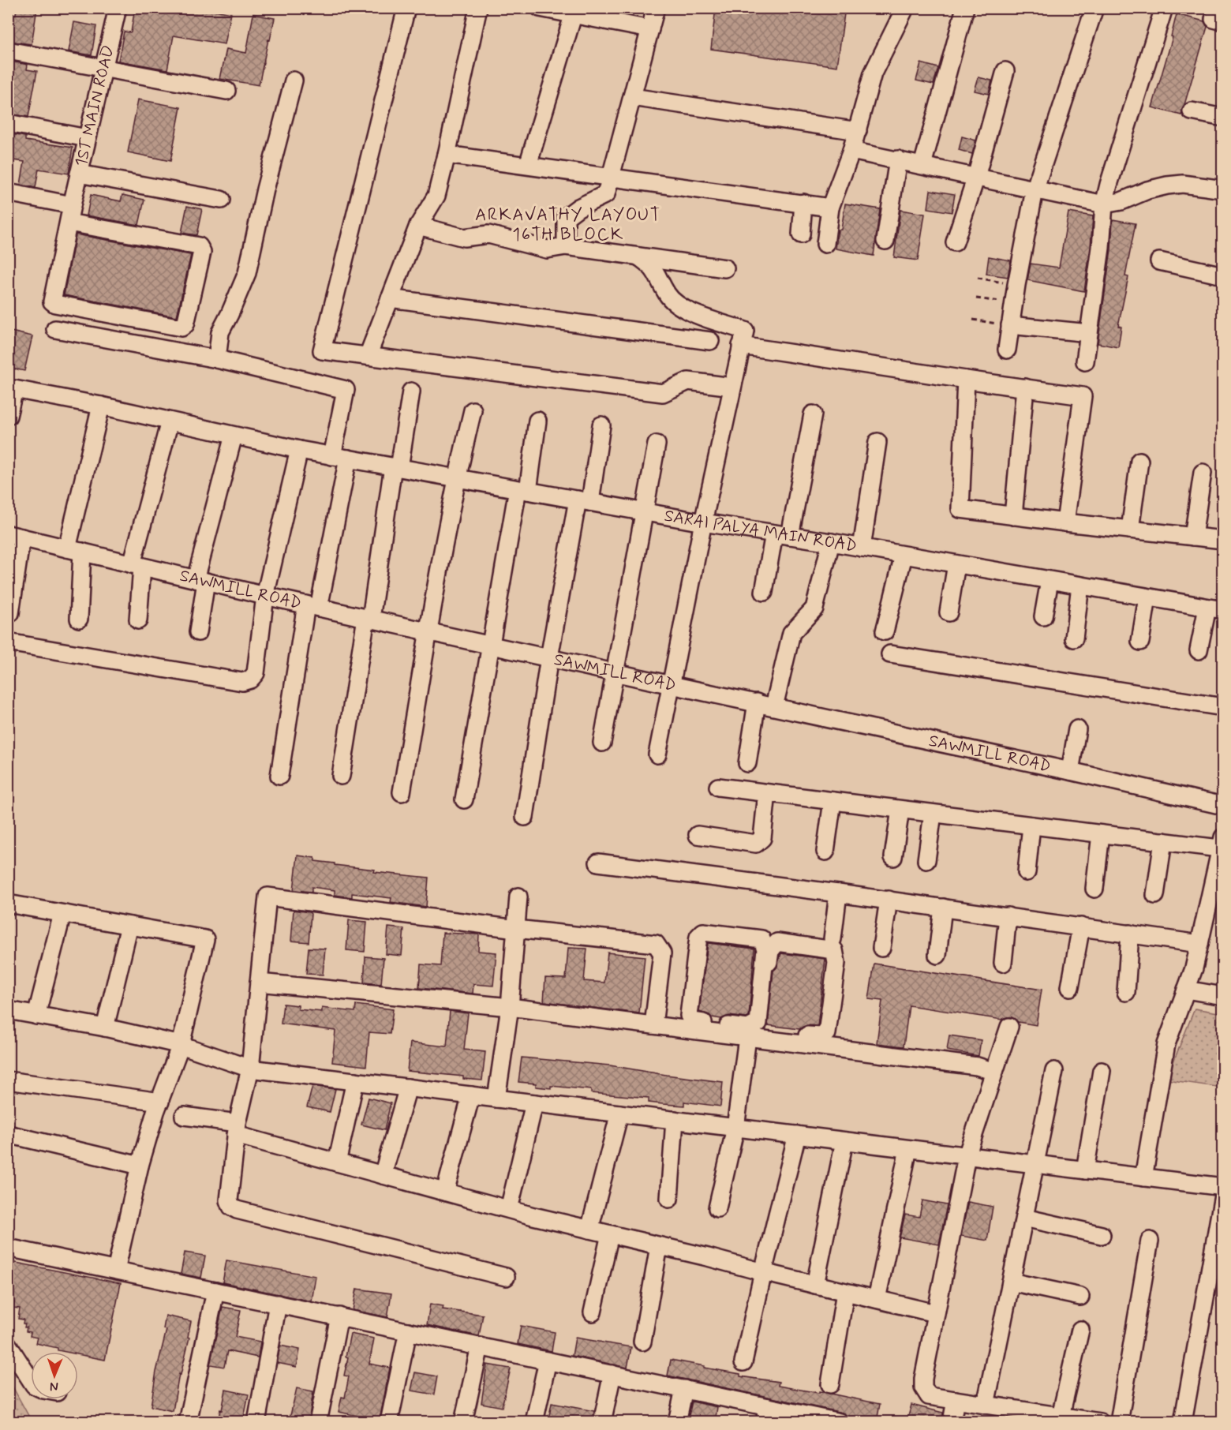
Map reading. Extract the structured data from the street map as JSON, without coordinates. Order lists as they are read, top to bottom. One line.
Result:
{"streets":{"street":["1ST MAIN ROAD","SARAI PALYA MAIN ROAD","SAWMILL ROAD"]},"districts":["ARKAVATHY LAYOUT 16TH BLOCK"],"north":"bottom"}
